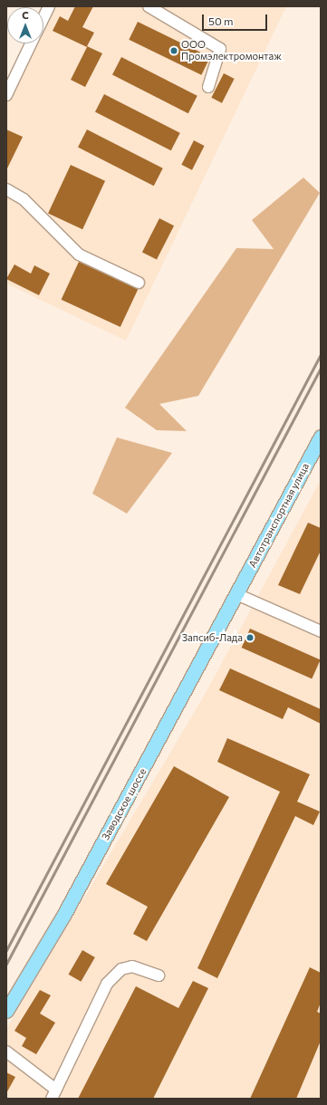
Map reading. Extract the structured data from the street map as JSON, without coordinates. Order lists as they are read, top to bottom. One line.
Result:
{"streets":{"main road":["Автотранспортная улица","Заводское шоссе"]},"crossings":[["Автотранспортная улица","Заводское шоссе"]],"places":["ООО Промэлектромонтаж","Запсиб-Лада"],"scale_bar":"50 m","north":"top"}
